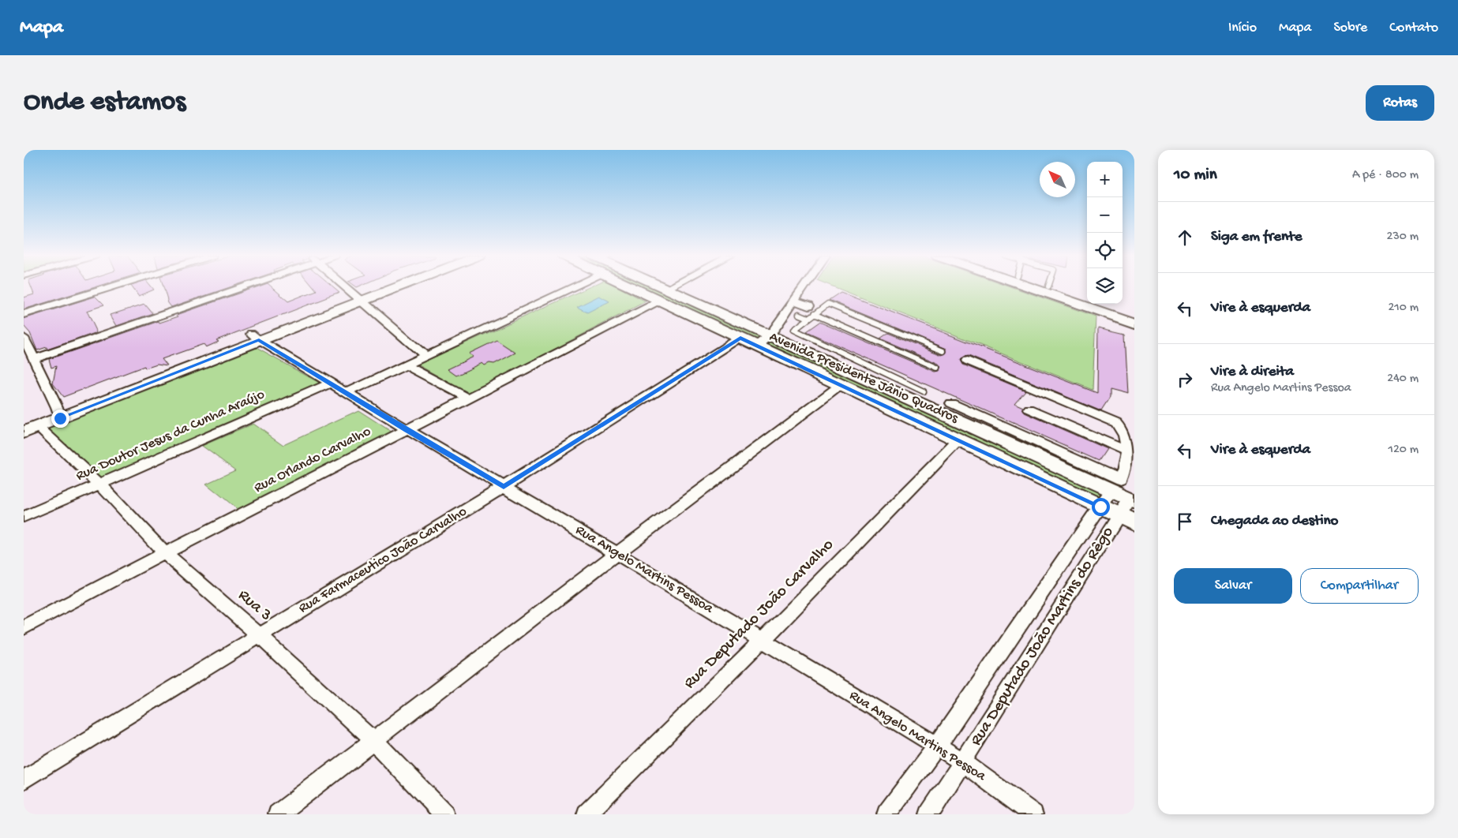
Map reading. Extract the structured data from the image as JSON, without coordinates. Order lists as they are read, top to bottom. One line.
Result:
{"streets":{"main road":["Avenida Presidente Jânio Quadros"],"street":["Rua Doutor Jesus da Cunha Araújo","Rua Orlando Carvalho","Rua Farmaceutico João Carvalho","Rua Angelo Martins Pessoa","Rua 3","Rua Deputado João Carvalho","Rua Deputado João Martins do Rêgo"]},"crossings":[["Avenida Presidente Jânio Quadros","Rua Orlando Carvalho"],["Avenida Presidente Jânio Quadros","Rua Farmaceutico João Carvalho"],["Avenida Presidente Jânio Quadros","Rua Deputado João Carvalho"],["Avenida Presidente Jânio Quadros","Rua Deputado João Martins do Rêgo"],["Rua Doutor Jesus da Cunha Araújo","Rua Angelo Martins Pessoa"],["Rua Doutor Jesus da Cunha Araújo","Rua 3"],["Rua Orlando Carvalho","Rua Angelo Martins Pessoa"],["Rua Orlando Carvalho","Rua 3"],["Rua Farmaceutico João Carvalho","Rua Angelo Martins Pessoa"],["Rua Farmaceutico João Carvalho","Rua 3"],["Rua Angelo Martins Pessoa","Rua Deputado João Carvalho"],["Rua Angelo Martins Pessoa","Rua Deputado João Martins do Rêgo"]],"north":"top left","page":{"header":"Mapa","nav":["Início","Mapa","Sobre","Contato"],"buttons":["Rotas",["Salvar","Compartilhar"]],"title":"Onde estamos","heading":["10 min","A pé · 800 m"],"map_buttons":["+","−"],"list":[["Siga em frente","230 m"],["Vire à esquerda","210 m"],["Vire à direita","Rua Angelo Martins Pessoa","240 m"],["Vire à esquerda","120 m"],"Chegada ao destino"]}}
